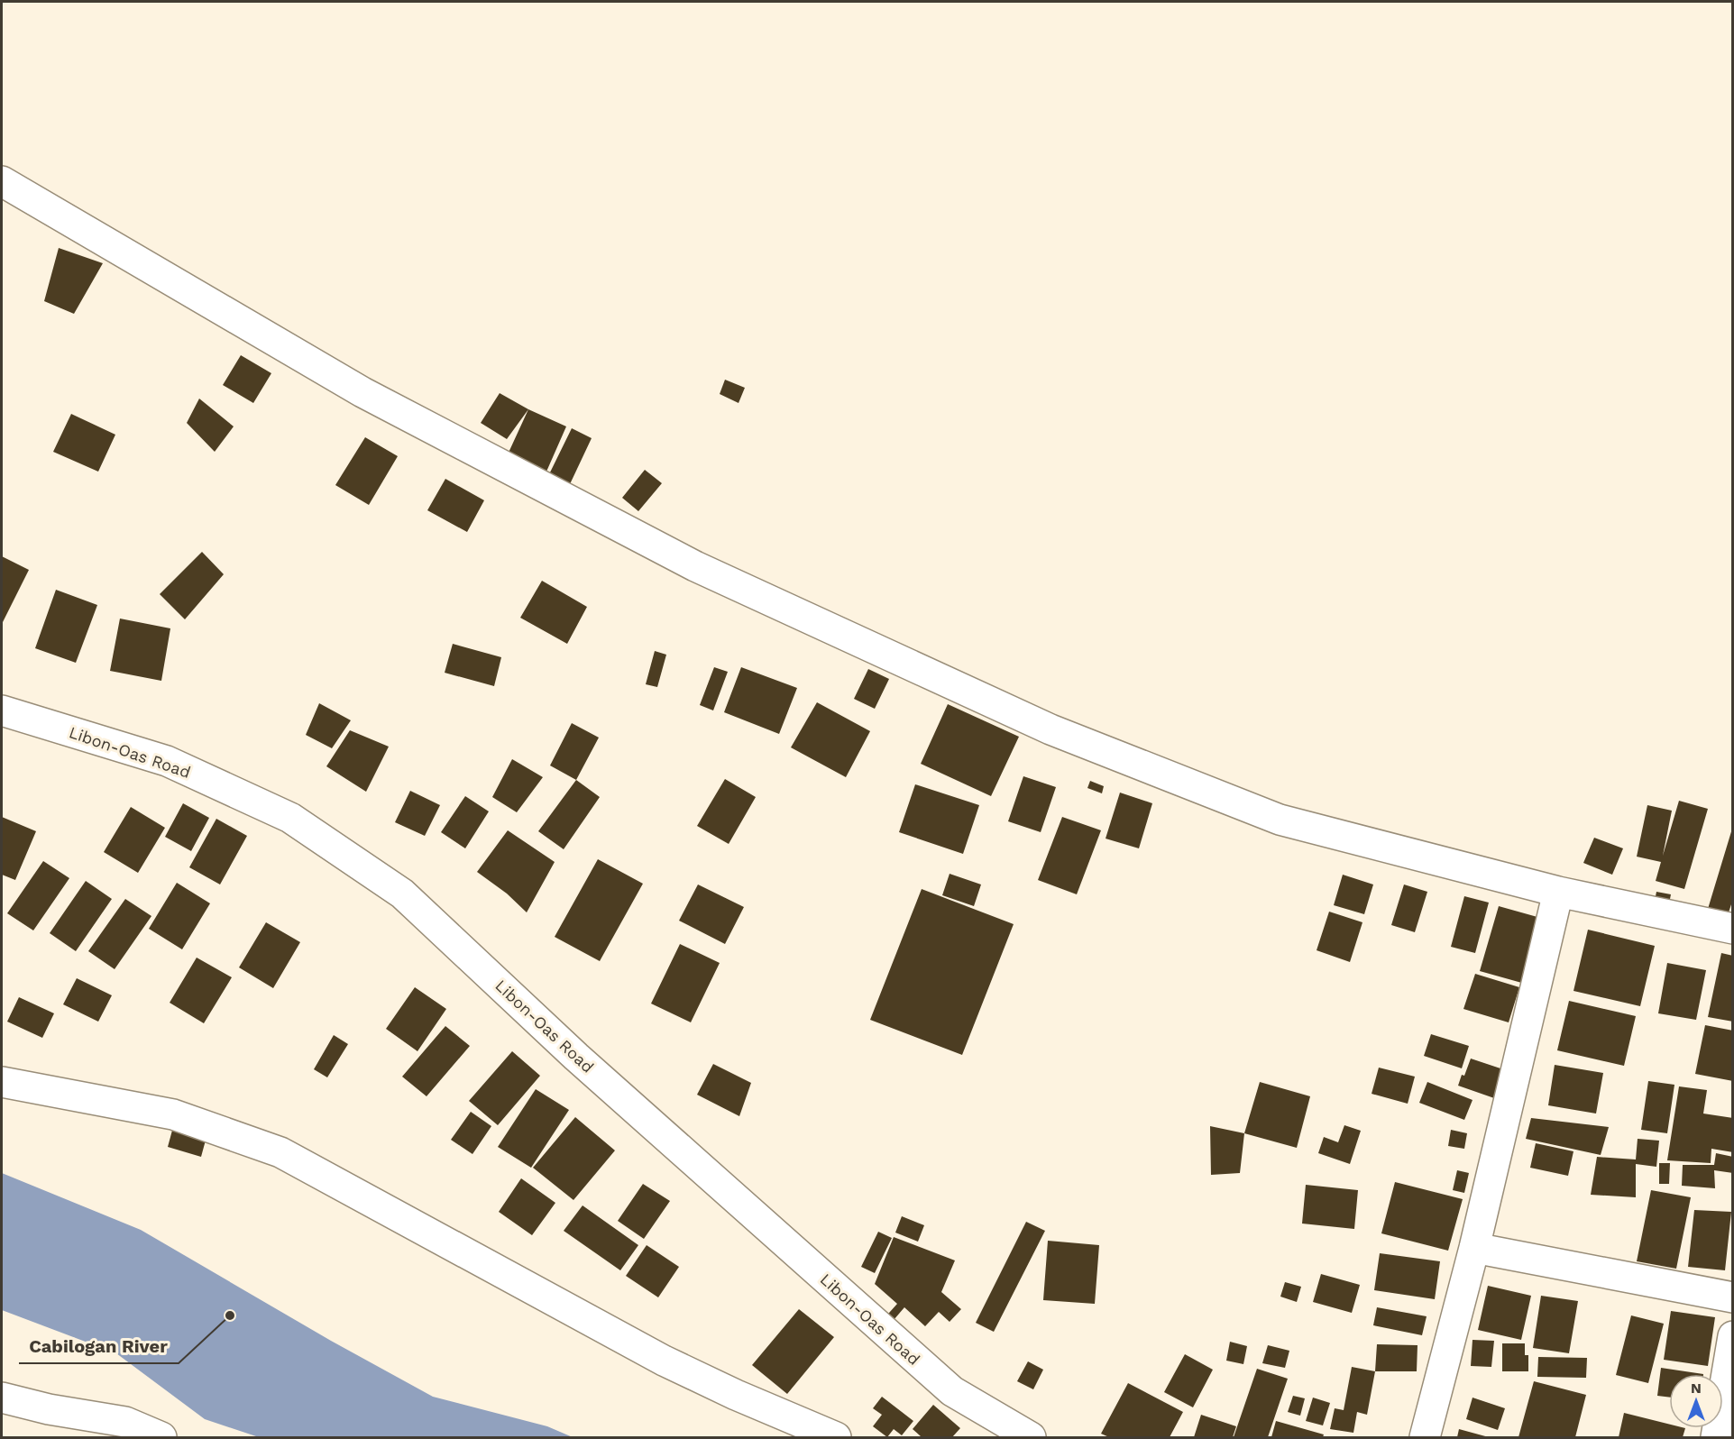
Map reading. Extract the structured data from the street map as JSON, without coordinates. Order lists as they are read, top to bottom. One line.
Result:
{"streets":{"street":["Libon-Oas Road"]},"places":["Cabilogan River"],"north":"top"}
